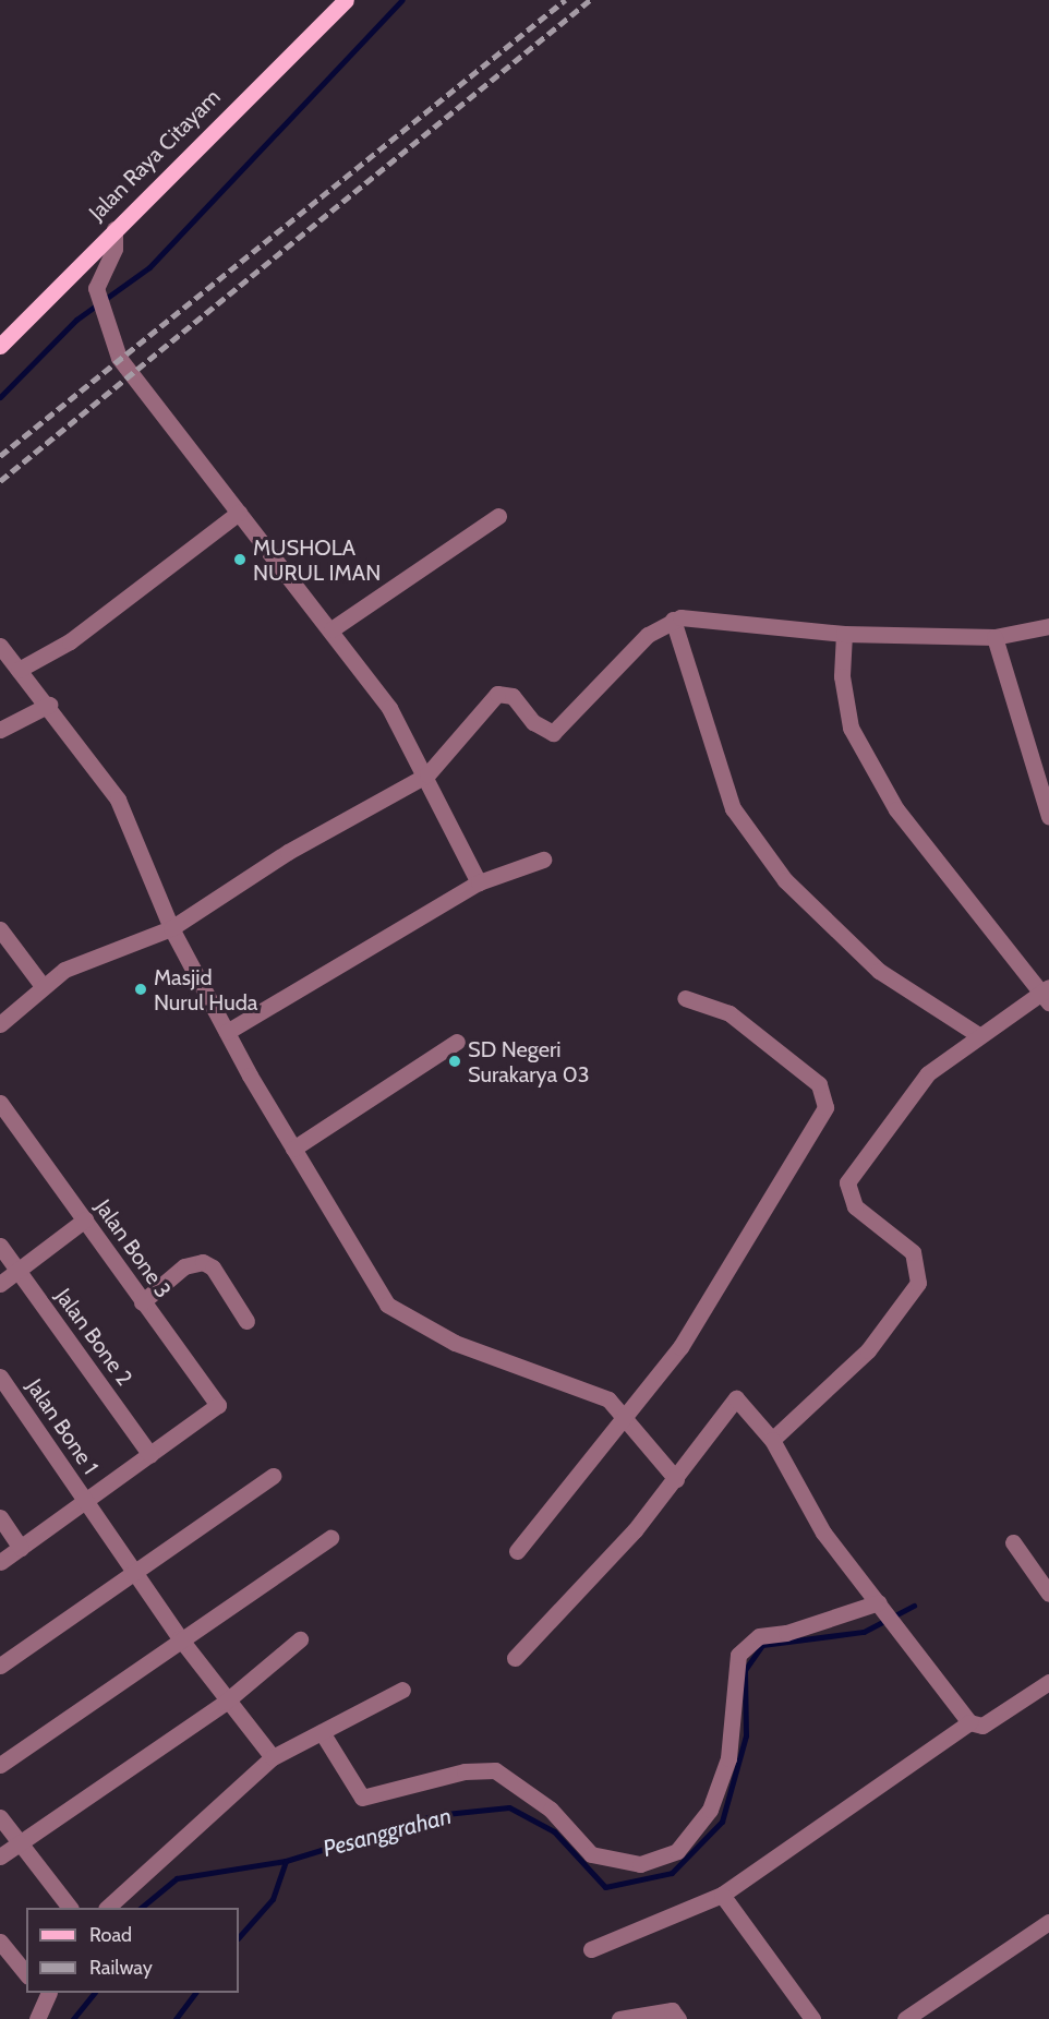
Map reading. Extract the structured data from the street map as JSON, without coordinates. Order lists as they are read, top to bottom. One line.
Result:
{"streets":{"main road":["Jalan Raya Citayam"],"street":["Jalan Bone 3","Jalan Bone 2","Jalan Bone 1"]},"crossings":[["Jalan Bone 3","Jalan Bone 2"]],"water":["Pesanggrahan"],"places":["MUSHOLA NURUL IMAN","Masjid Nurul Huda","SD Negeri Surakarya 03"],"legend":["Road","Railway"]}
